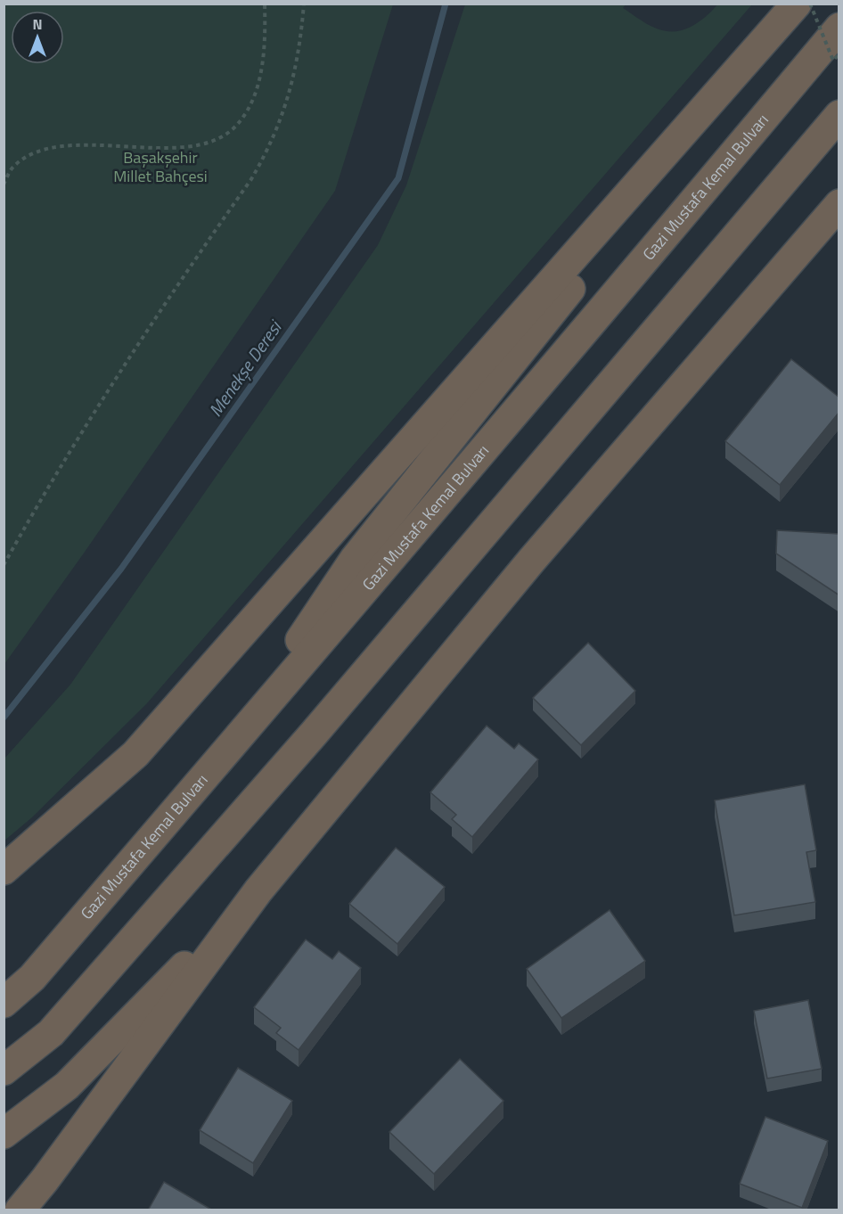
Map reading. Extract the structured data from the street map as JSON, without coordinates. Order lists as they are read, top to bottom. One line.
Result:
{"streets":{"highway":["Gazi Mustafa Kemal Bulvarı"]},"water":["Menekşe Deresi"],"parks":["Başakşehir Millet Bahçesi"],"north":"top"}
